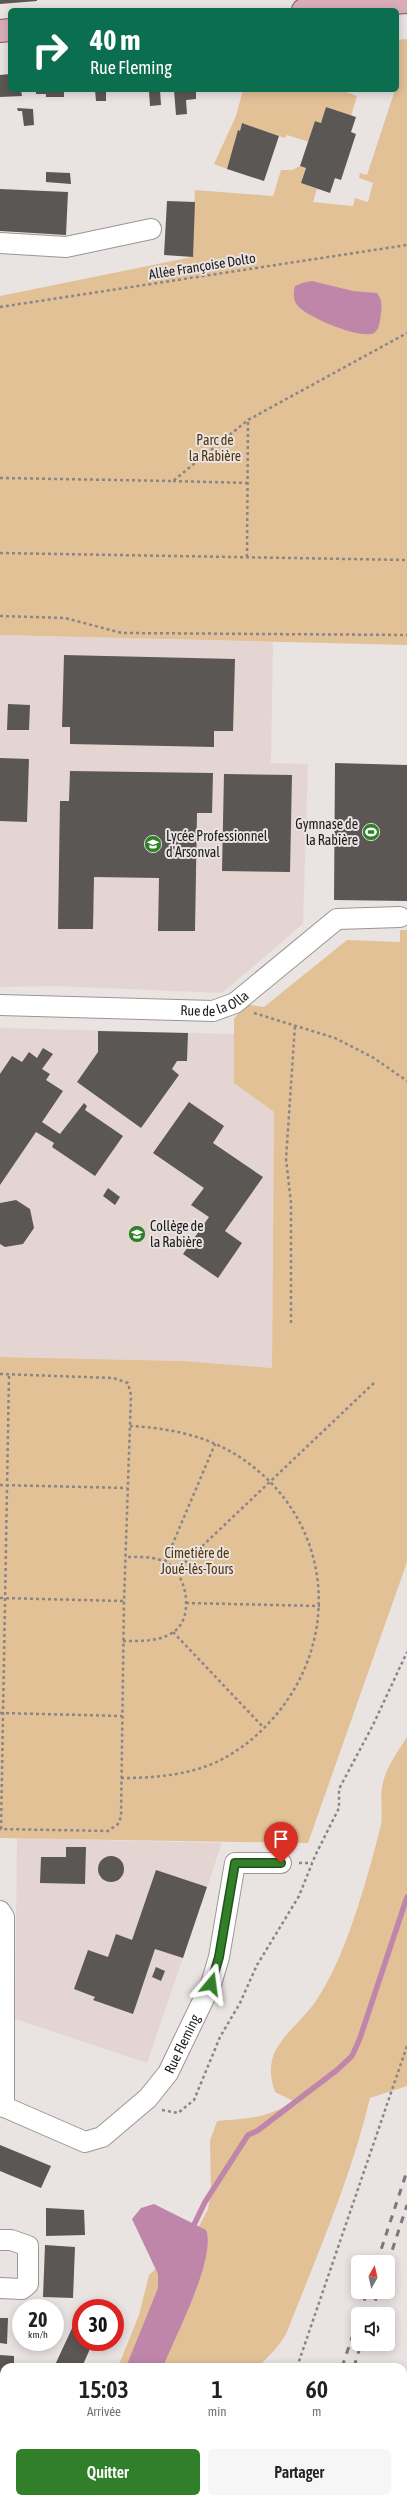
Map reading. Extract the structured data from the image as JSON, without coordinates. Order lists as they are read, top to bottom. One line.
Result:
{"streets":{"street":["Rue de la Olla","Rue Fleming"],"path":["Allée Françoise Dolto"]},"parks":["Parc de la Rabière","Cimetière de Joué-lès-Tours"],"places":{"sports":["Gymnase de la Rabière"],"school or university":["Lycée Professionnel d'Arsonval","Collège de la Rabière"]},"north":"top","page":{"turn":["40 m","Rue Fleming"],"speed":"20 km/h","limit":"30","eta":["15:03","Arrivée","1","min","60","m"],"buttons":["Quitter","Partager"]}}
